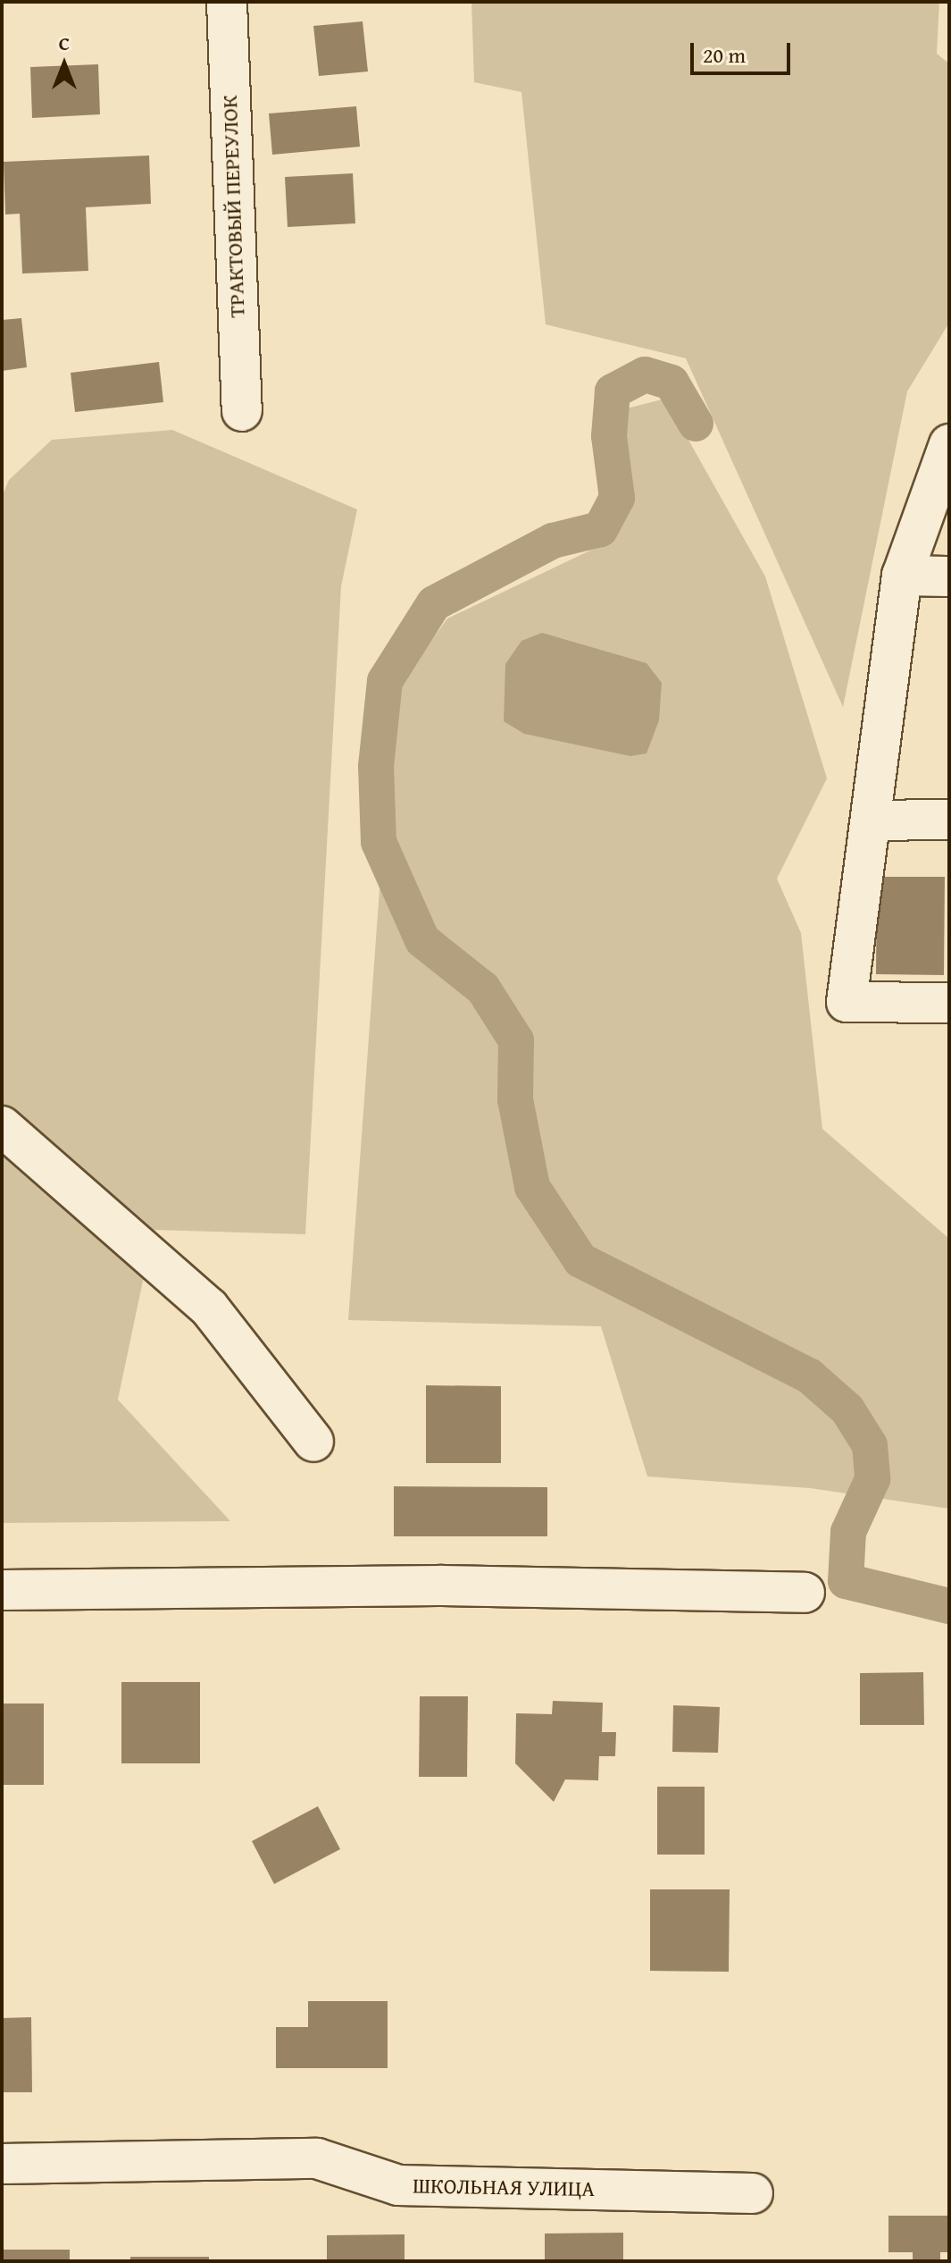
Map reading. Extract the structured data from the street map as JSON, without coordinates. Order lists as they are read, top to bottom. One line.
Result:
{"streets":{"street":["ТРАКТОВЫЙ ПЕРЕУЛОК","ШКОЛЬНАЯ УЛИЦА"]},"scale_bar":"20 m","north":"top"}
